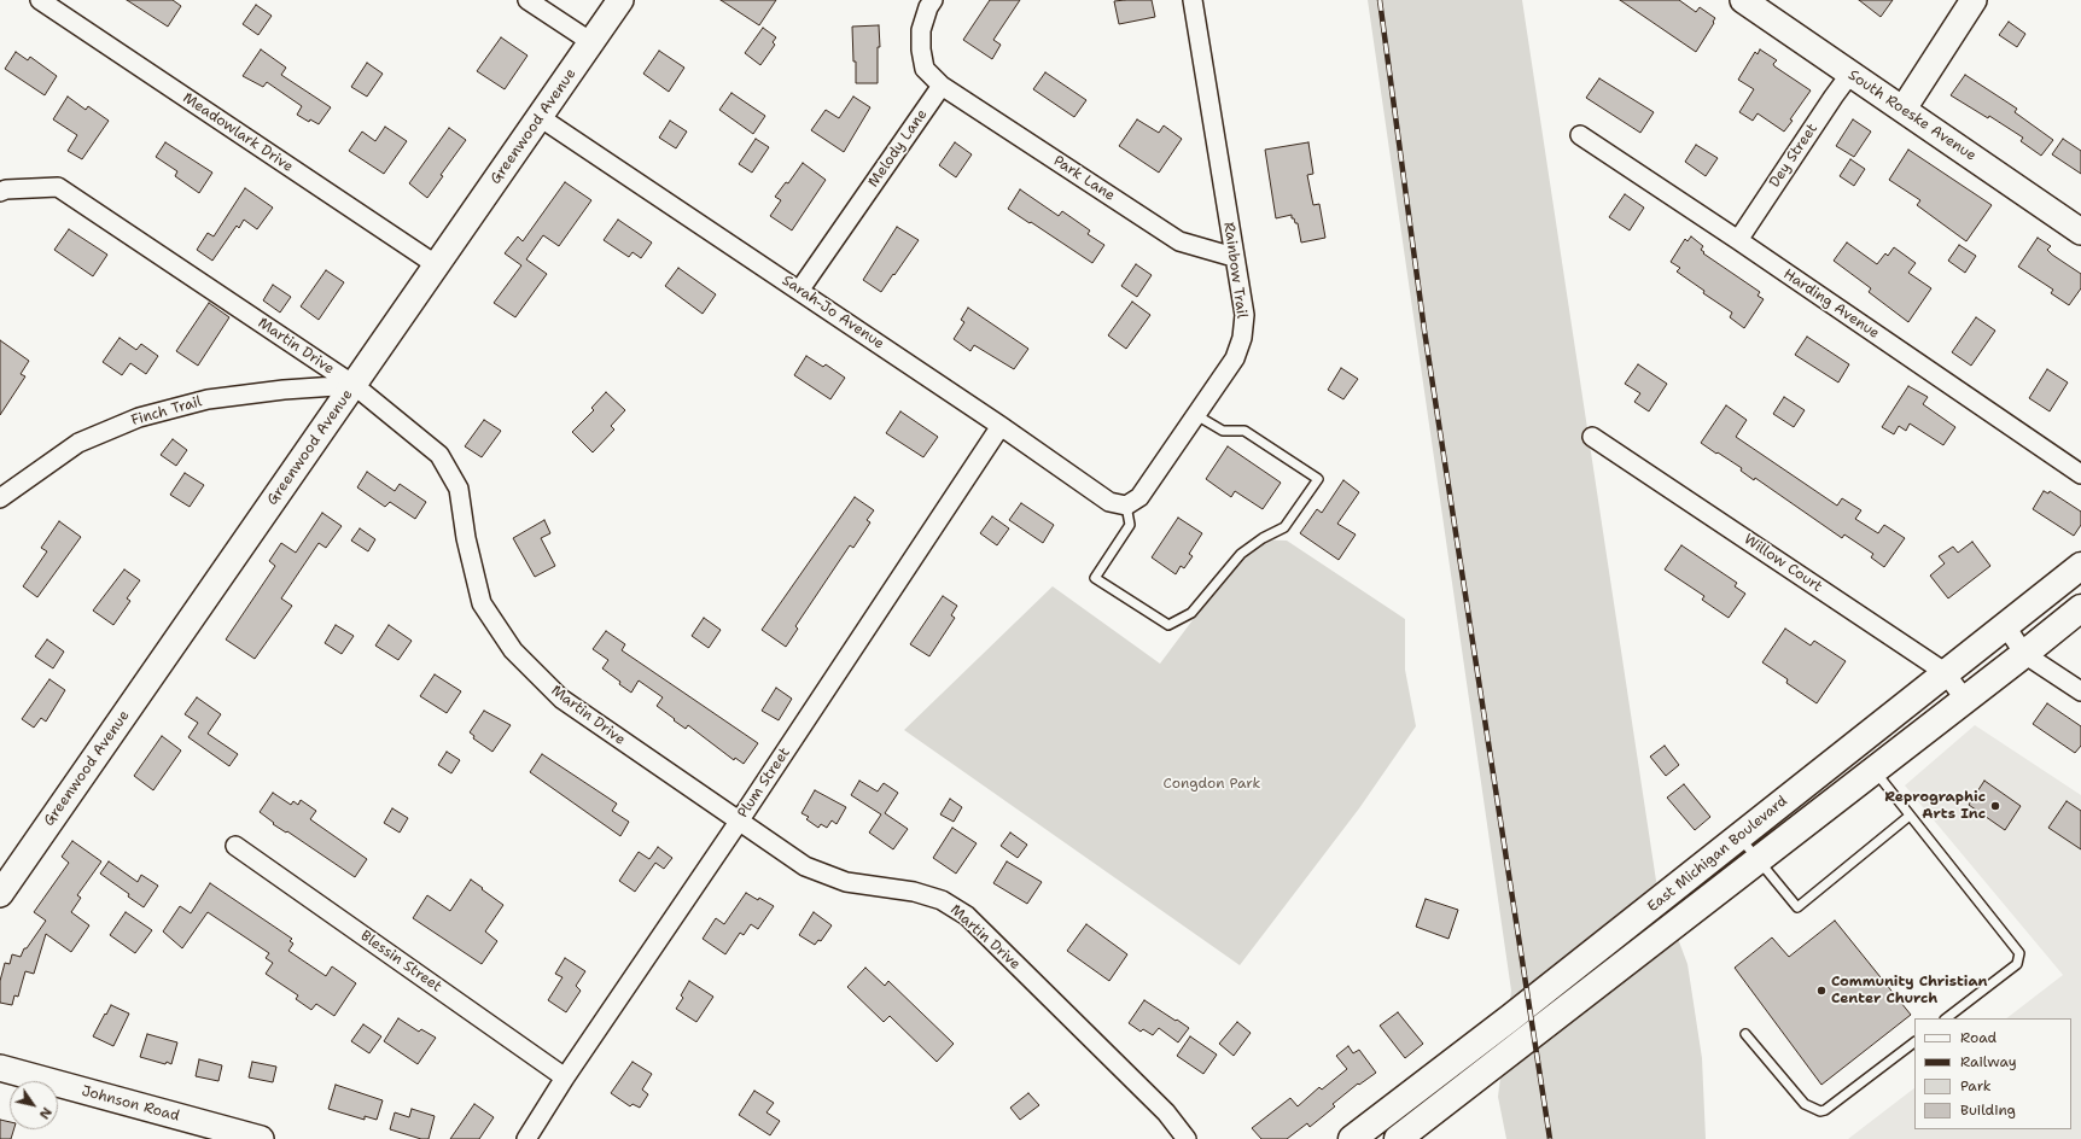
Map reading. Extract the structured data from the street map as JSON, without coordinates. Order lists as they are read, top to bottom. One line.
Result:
{"streets":{"main road":["East Michigan Boulevard"],"street":["South Roeske Avenue","Greenwood Avenue","Meadowlark Drive","Melody Lane","Dey Street","Park Lane","Rainbow Trail","Harding Avenue","Sarah-Jo Avenue","Martin Drive","Finch Trail","Willow Court","Plum Street","Blessin Street","Johnson Road"]},"crossings":[["South Roeske Avenue","Dey Street"],["Greenwood Avenue","Meadowlark Drive"],["Greenwood Avenue","Sarah-Jo Avenue"],["Greenwood Avenue","Martin Drive"],["Greenwood Avenue","Finch Trail"],["Melody Lane","Park Lane"],["Melody Lane","Sarah-Jo Avenue"],["Dey Street","Harding Avenue"],["Park Lane","Rainbow Trail"],["Rainbow Trail","Sarah-Jo Avenue"],["Sarah-Jo Avenue","Plum Street"],["Martin Drive","Finch Trail"],["Martin Drive","Plum Street"],["Willow Court","East Michigan Boulevard"],["Plum Street","Blessin Street"]],"parks":["Congdon Park"],"places":["Reprographic Arts Inc","Community Christian Center Church"],"legend":["Road","Railway","Park","Building"],"north":"bottom right"}
